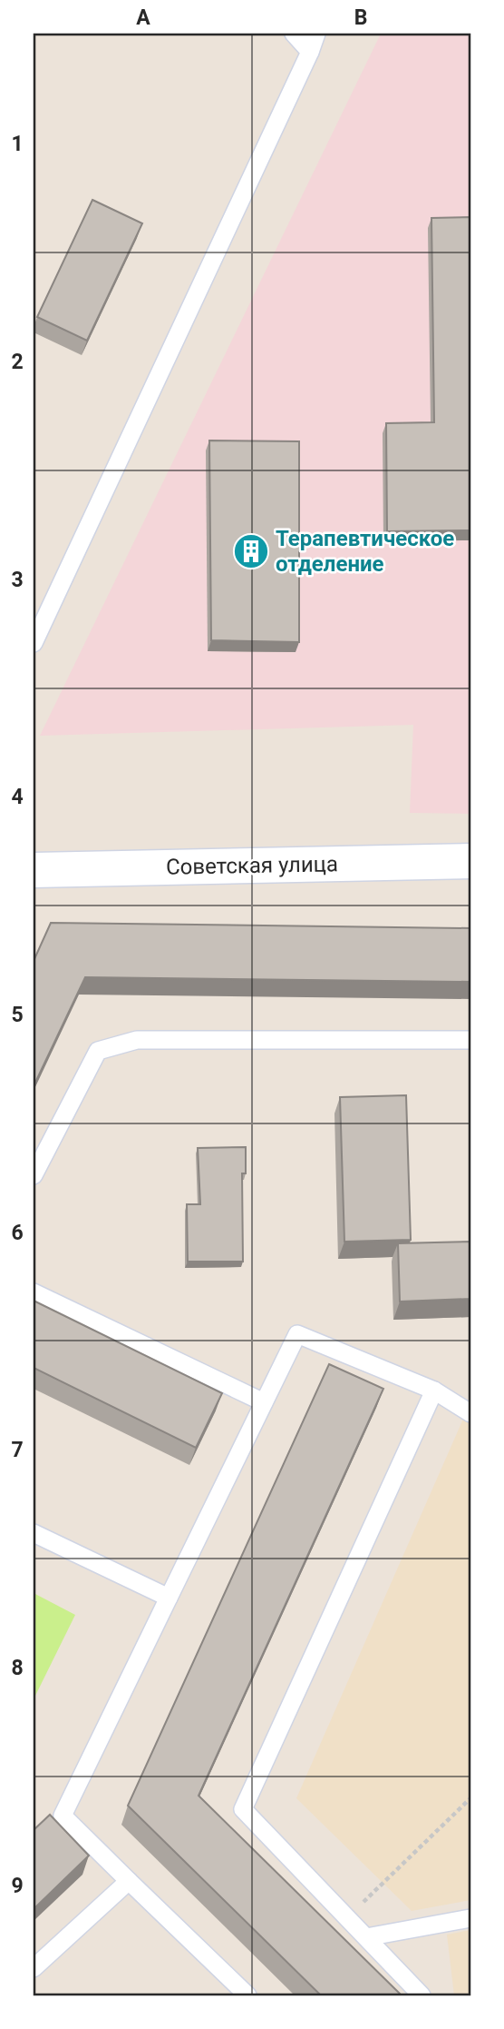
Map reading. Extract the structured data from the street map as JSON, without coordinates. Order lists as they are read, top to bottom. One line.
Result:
{"streets":{"street":["Советская улица"]},"places":{"building":["Терапевтическое отделение"]},"grid":{"columns":["A","B"],"rows":["1","2","3","4","5","6","7","8","9"]}}
